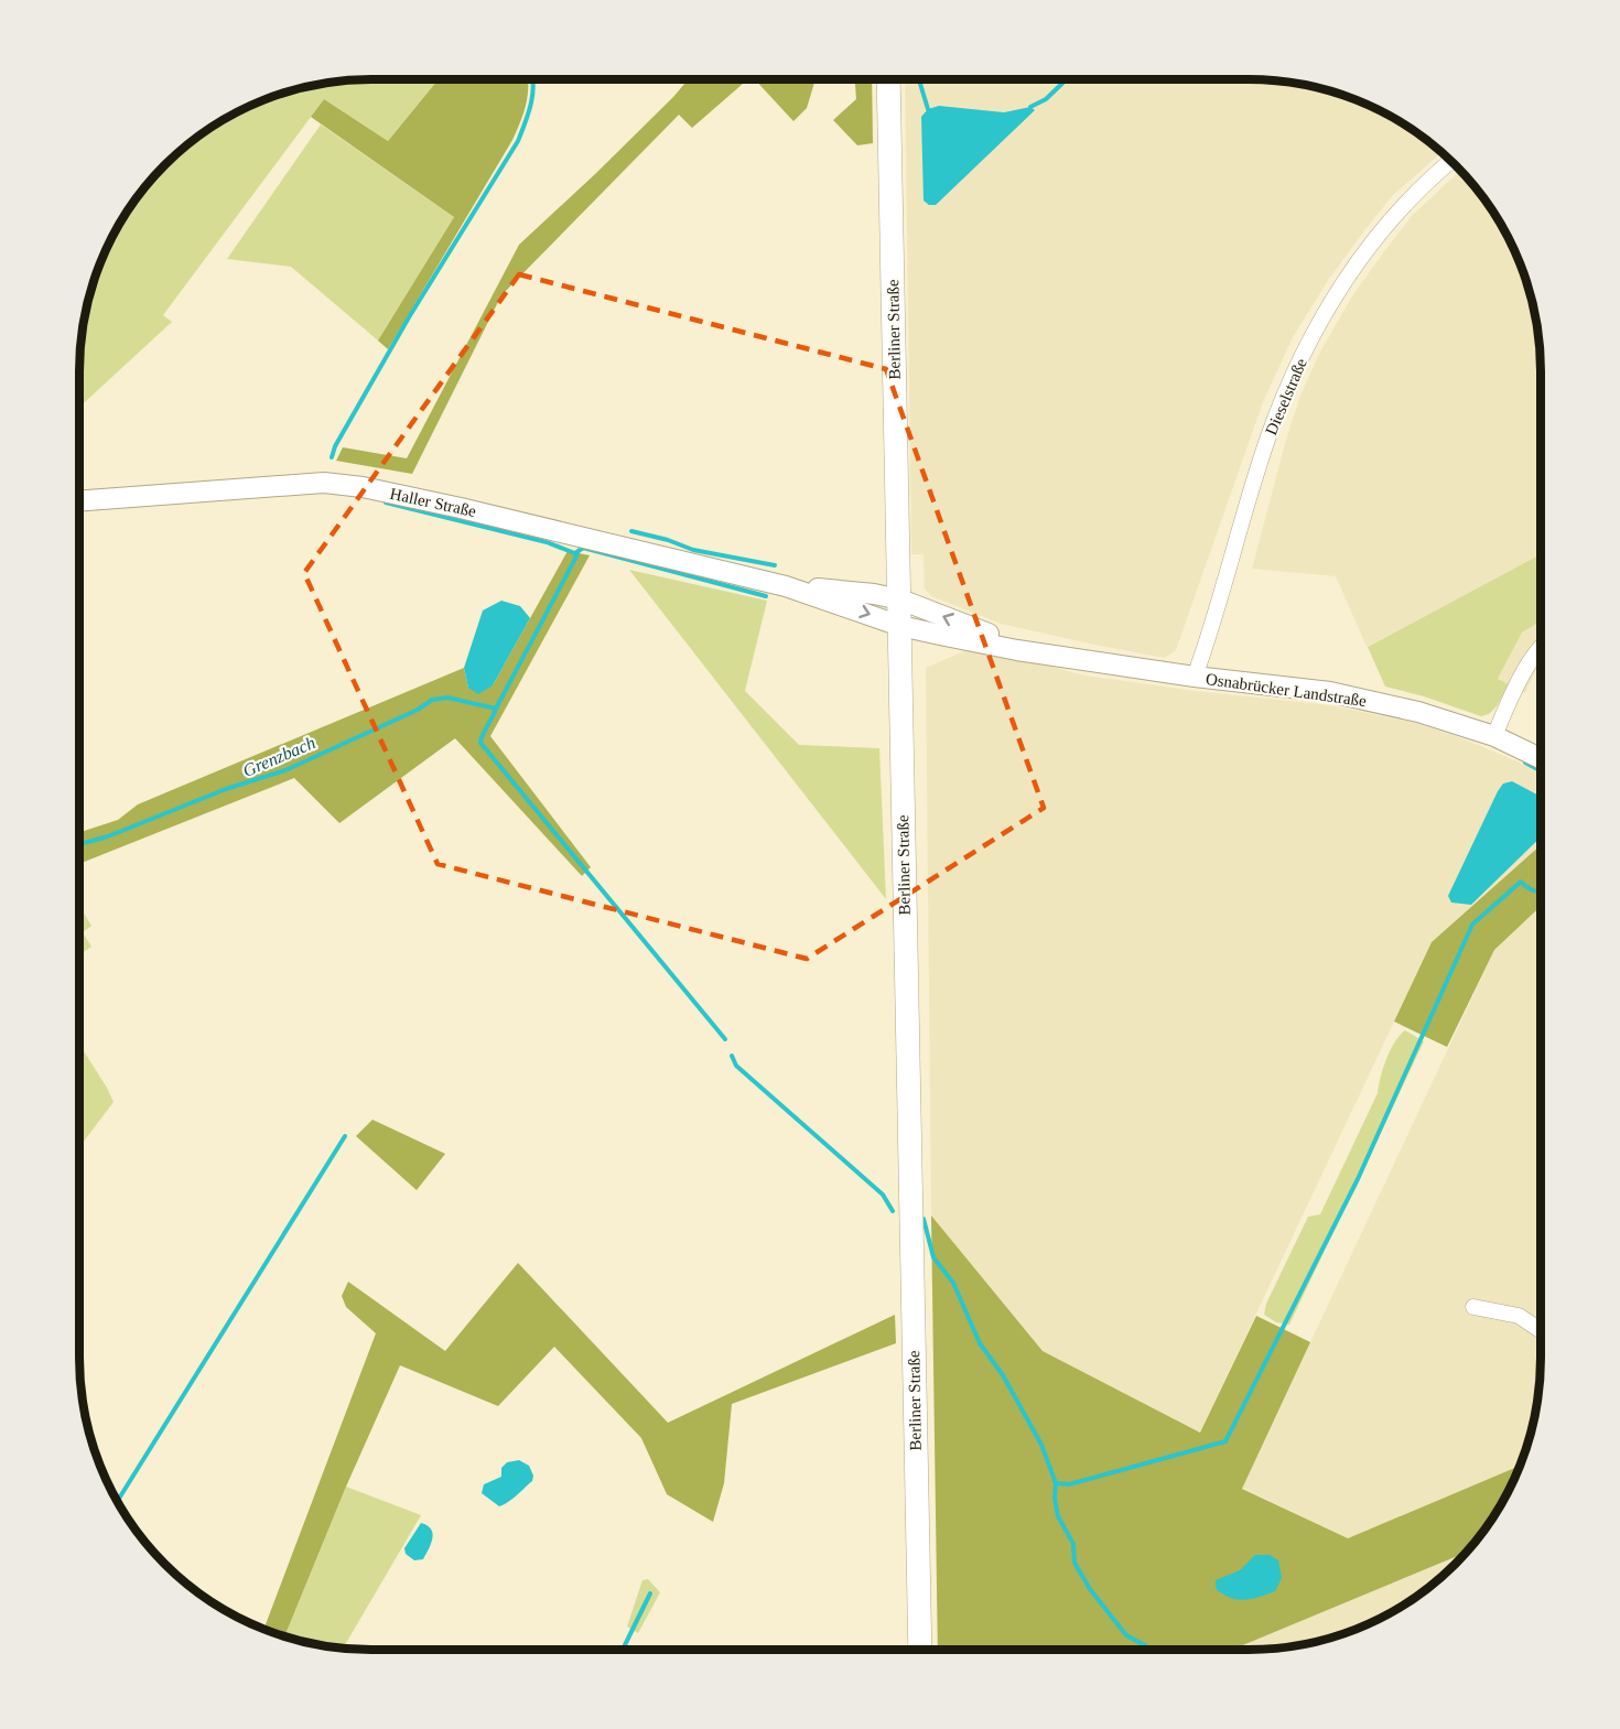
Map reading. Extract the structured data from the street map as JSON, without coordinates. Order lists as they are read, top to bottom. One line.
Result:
{"streets":{"main road":["Berliner Straße"],"street":["Dieselstraße","Haller Straße","Osnabrücker Landstraße"]},"crossings":[["Berliner Straße","Haller Straße"],["Berliner Straße","Osnabrücker Landstraße"],["Dieselstraße","Osnabrücker Landstraße"],["Haller Straße","Osnabrücker Landstraße"]],"water":["Grenzbach"]}
